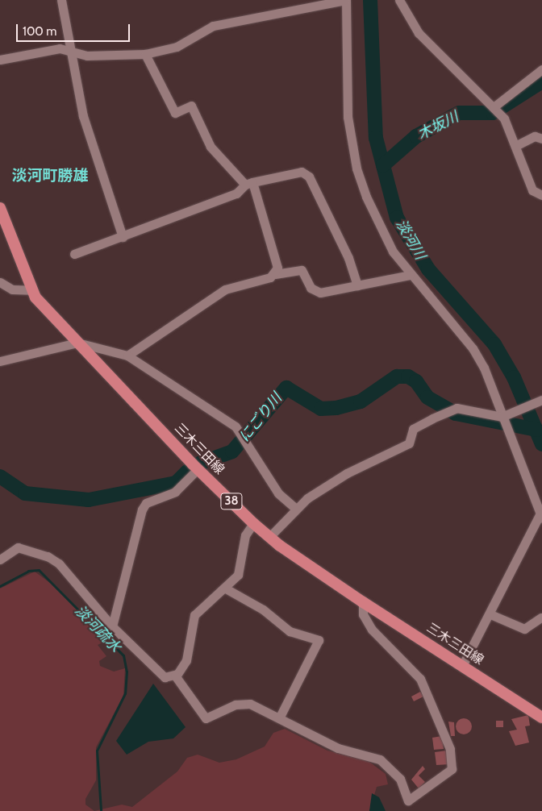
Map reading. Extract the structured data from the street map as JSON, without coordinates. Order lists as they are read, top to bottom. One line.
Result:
{"streets":{"main road":["三木三田線","38"]},"districts":["淡河町勝雄"],"water":["木坂川","淡河川","にごり川","淡河疏水"],"scale_bar":"100 m"}
